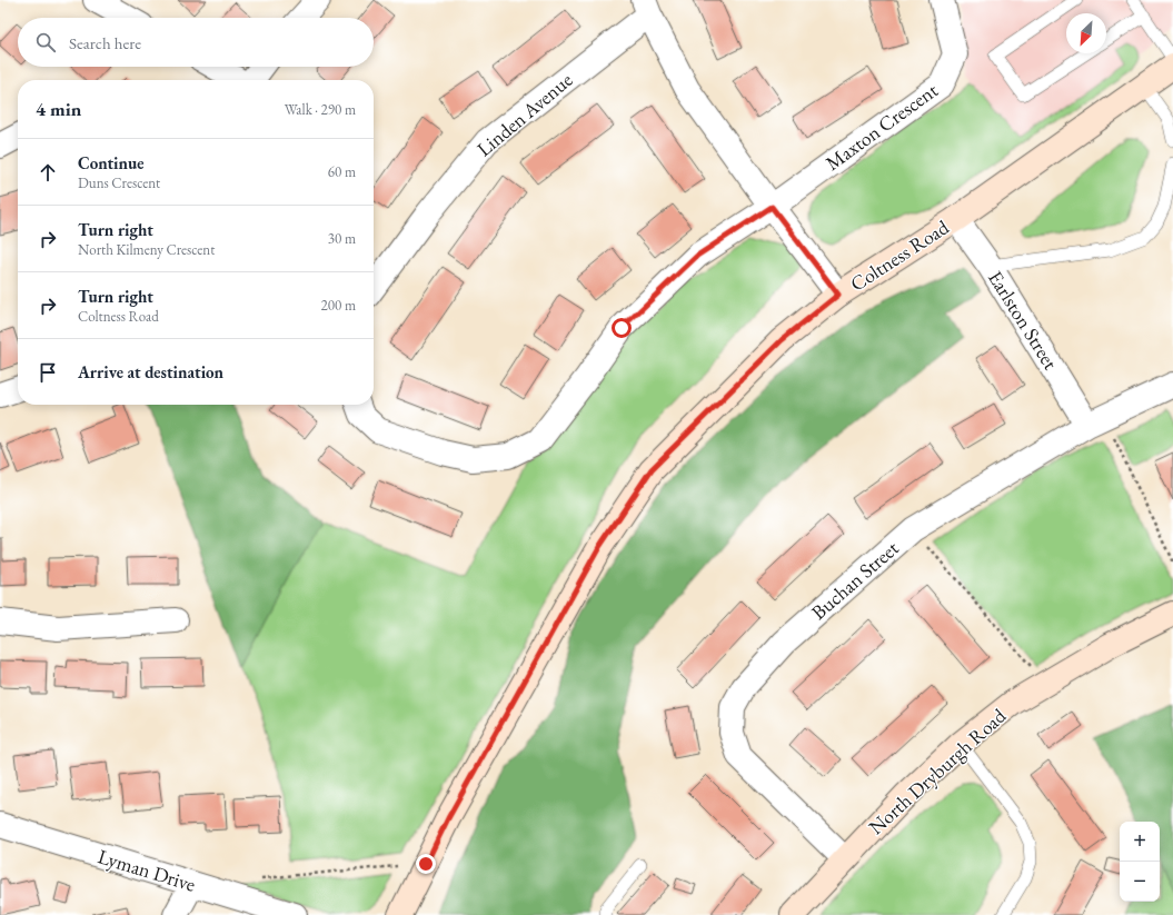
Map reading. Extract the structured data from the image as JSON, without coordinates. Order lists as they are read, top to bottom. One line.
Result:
{"streets":{"street":["Linden Avenue","Maxton Crescent","Coltness Road","Earlston Street","Buchan Street","North Dryburgh Road","Lyman Drive"]},"crossings":[["Coltness Road","Earlston Street"],["Earlston Street","Buchan Street"],["Buchan Street","North Dryburgh Road"]],"north":"bottom left","page":{"search":"Search here","heading":["4 min","Walk · 290 m"],"list":[["Continue","Duns Crescent","60 m"],["Turn right","North Kilmeny Crescent","30 m"],["Turn right","Coltness Road","200 m"],"Arrive at destination"],"map_buttons":["+","−"]}}
